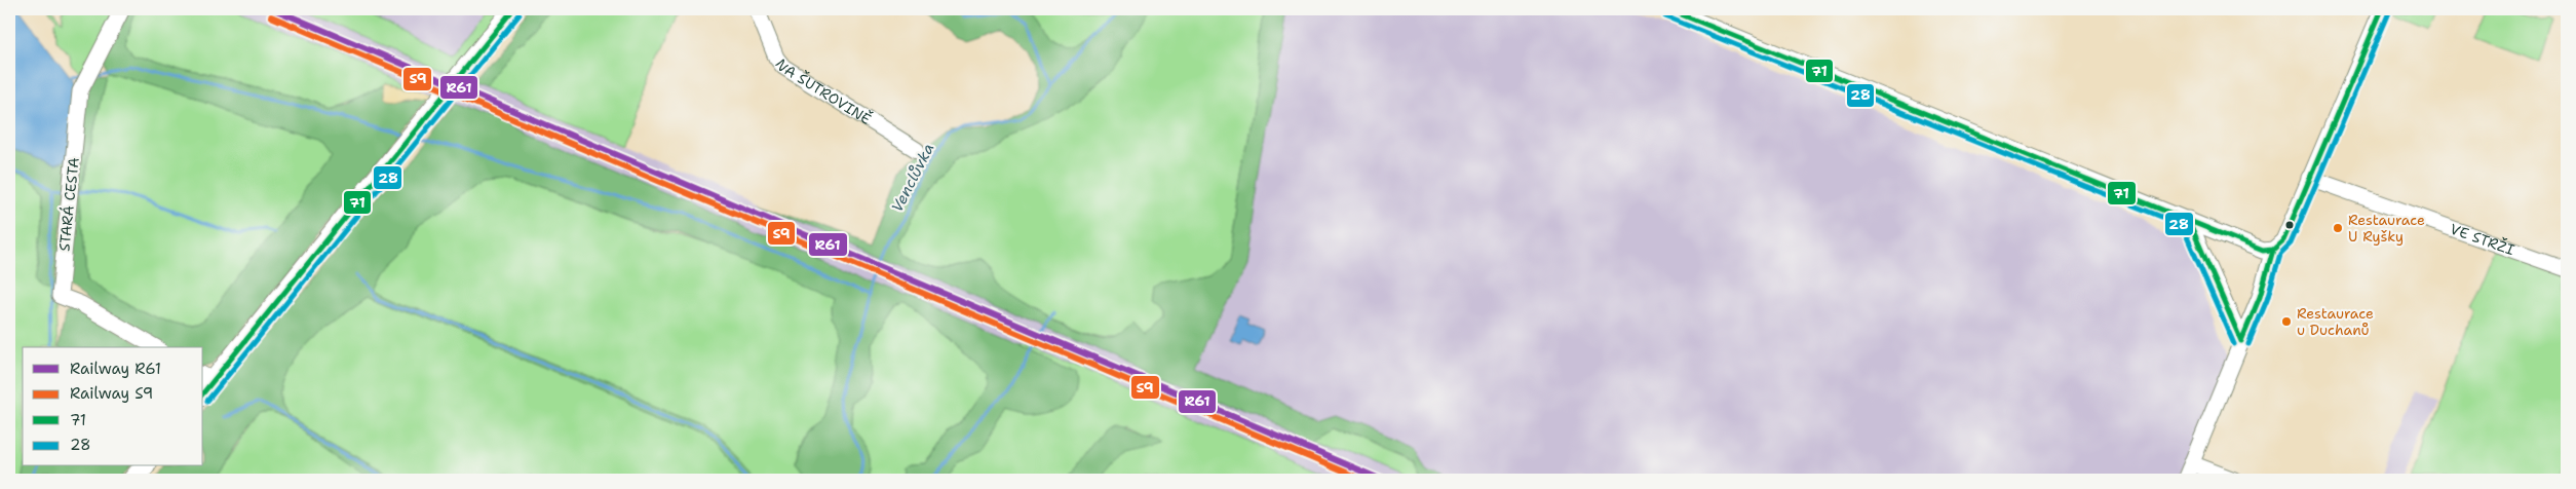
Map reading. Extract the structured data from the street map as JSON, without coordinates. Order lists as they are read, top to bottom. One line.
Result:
{"streets":{"street":["NA ŠUTROVINĚ","STARÁ CESTA","VE STRŽI"]},"water":["Venclůvka"],"places":["Restaurace U Ryšky","Restaurace u Duchanů"],"lines":["rail line R61","transit line 71","transit line 28","rail line S9"],"legend":["Railway R61","Railway S9","71","28"]}
